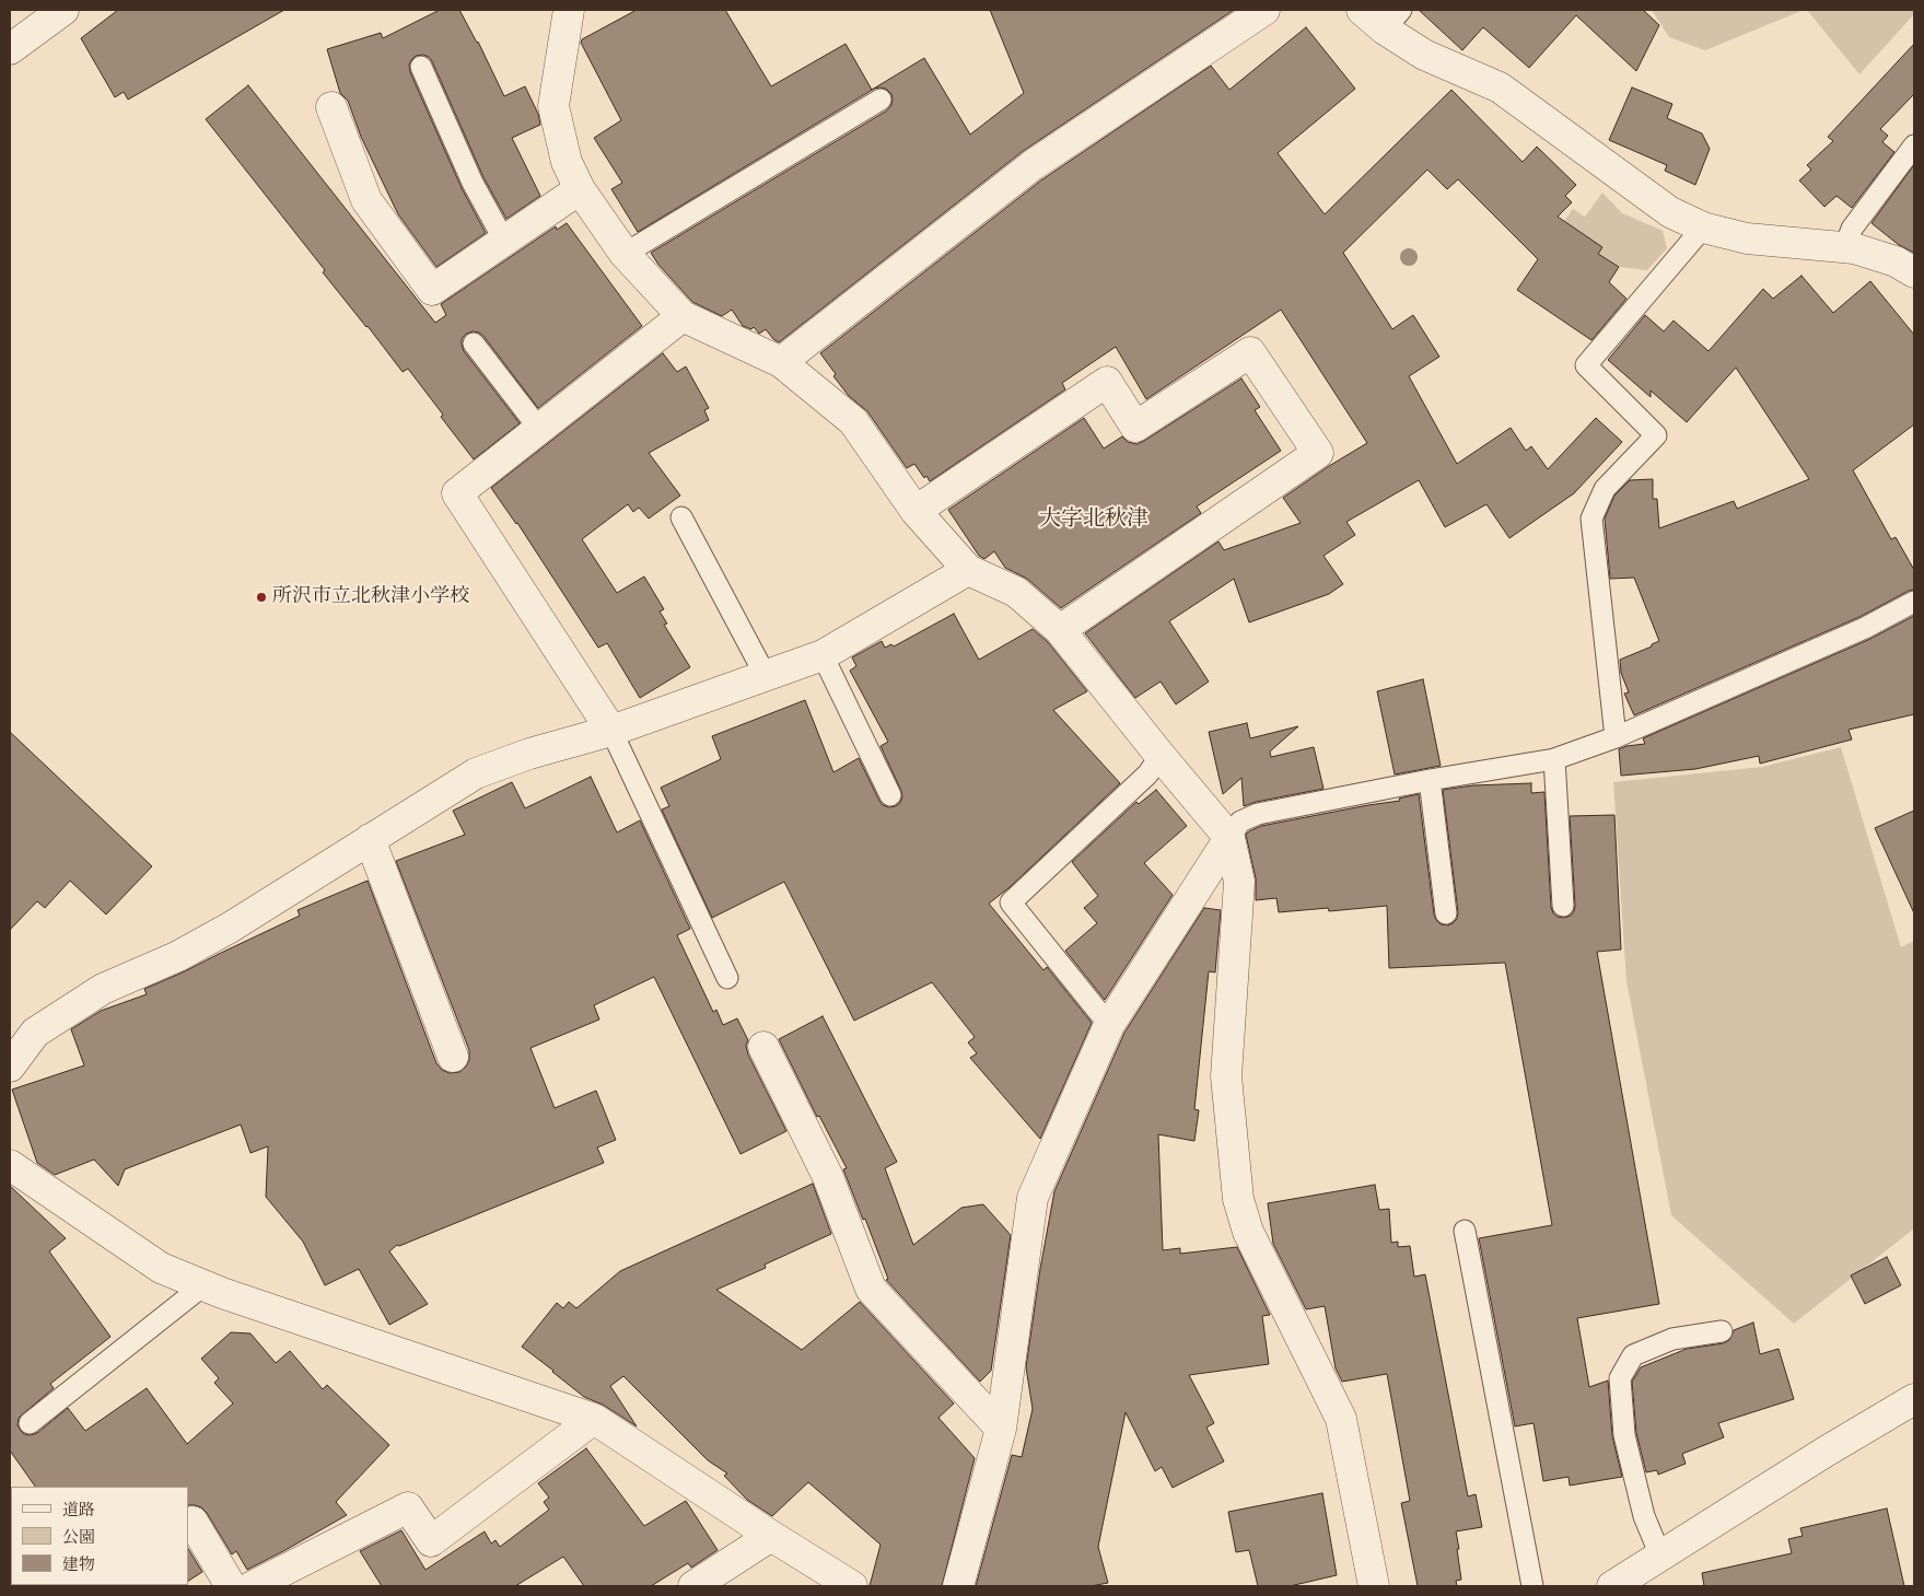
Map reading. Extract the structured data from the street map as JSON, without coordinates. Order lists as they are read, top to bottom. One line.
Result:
{"districts":["大字北秋津"],"places":["所沢市立北秋津小学校"],"legend":["道路","公園","建物"]}
